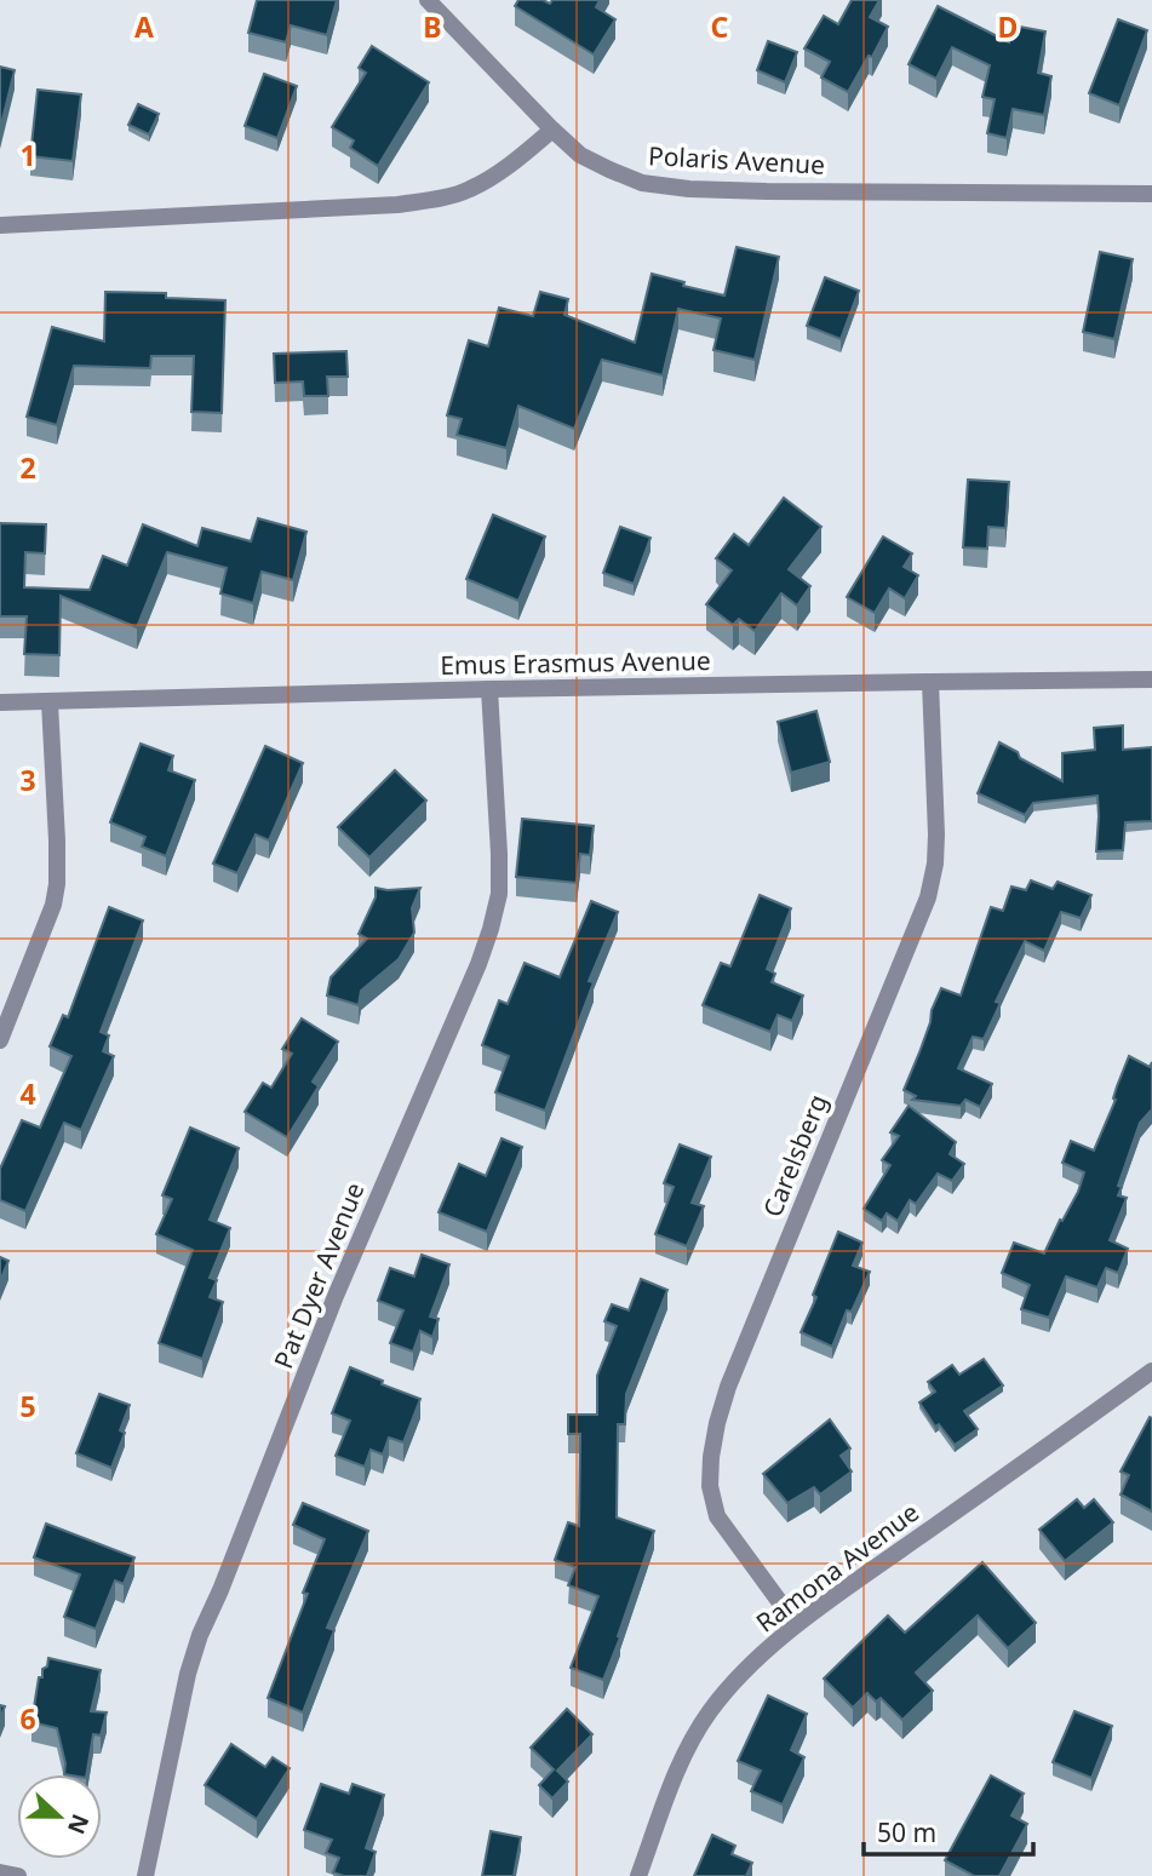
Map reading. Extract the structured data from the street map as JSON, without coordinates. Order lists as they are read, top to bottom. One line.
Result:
{"streets":{"street":["Polaris Avenue","Emus Erasmus Avenue","Carelsberg","Pat Dyer Avenue","Ramona Avenue"]},"crossings":[["Emus Erasmus Avenue","Carelsberg"],["Emus Erasmus Avenue","Pat Dyer Avenue"],["Carelsberg","Ramona Avenue"]],"scale_bar":"50 m","north":"right","grid":{"columns":["A","B","C","D"],"rows":["1","2","3","4","5","6"]}}
